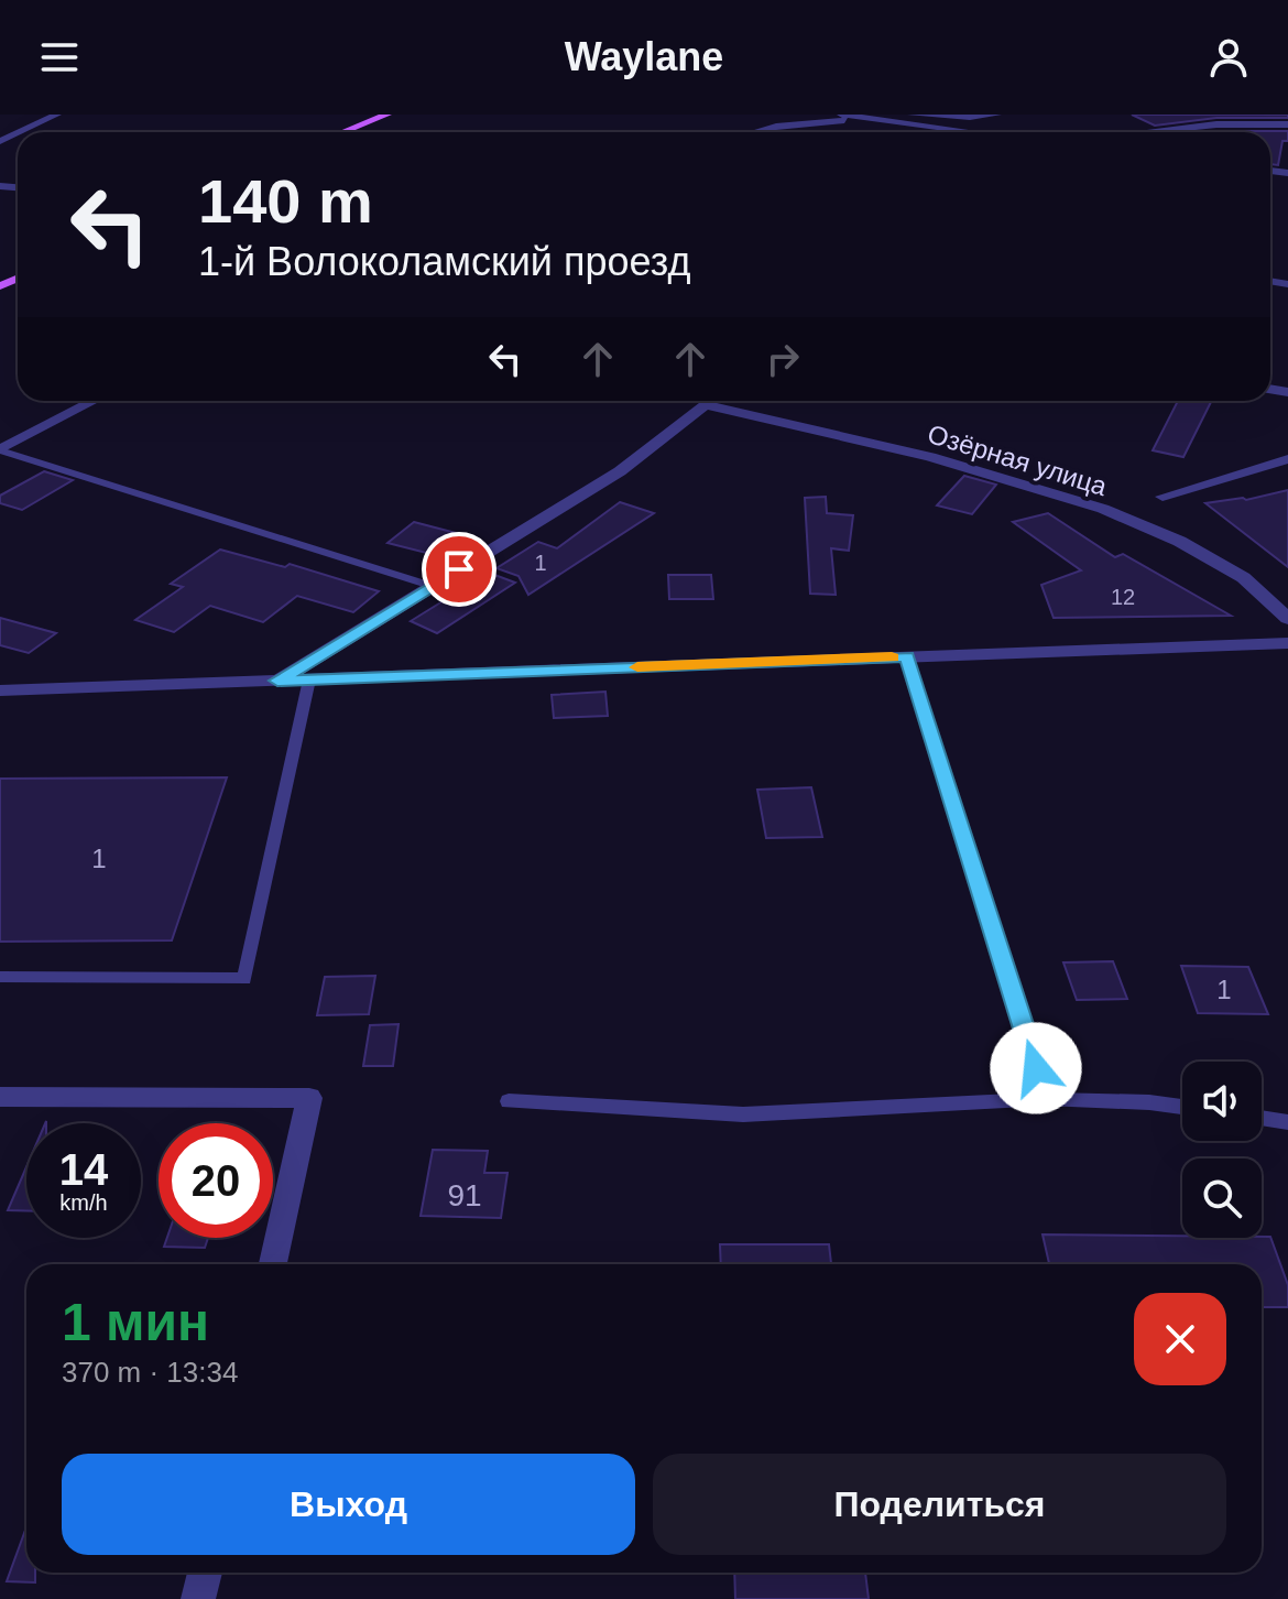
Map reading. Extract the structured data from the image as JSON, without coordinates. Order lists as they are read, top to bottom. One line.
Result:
{"streets":{"street":["Озёрная улица"]},"house_numbers":["1","12","1","1","91"],"page":{"header":"Waylane","turn":["140 m","1-й Волоколамский проезд"],"speed":"14 km/h","limit":"20","heading":["1 мин","370 m · 13:34"],"buttons":["Выход","Поделиться"]}}
